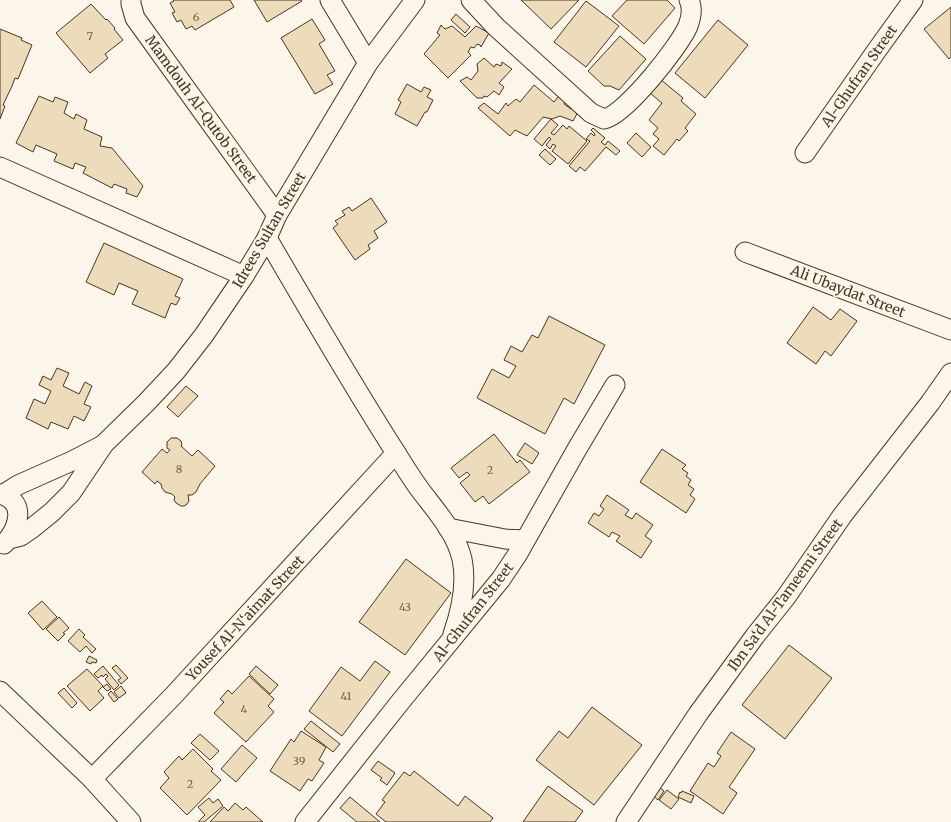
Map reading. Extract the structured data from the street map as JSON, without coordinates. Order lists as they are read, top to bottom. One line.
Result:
{"streets":{"street":["Al-Ghufran Street","Mamdouh Al-Qutob Street","Idrees Sultan Street","Ali Ubaydat Street","Ibn Sa‘d Al-Tameemi Street","Yousef Al-N‘aimat Street"]},"crossings":[["Mamdouh Al-Qutob Street","Idrees Sultan Street"]],"house_numbers":["6","7","8","2","43","41","4","39","2"]}
